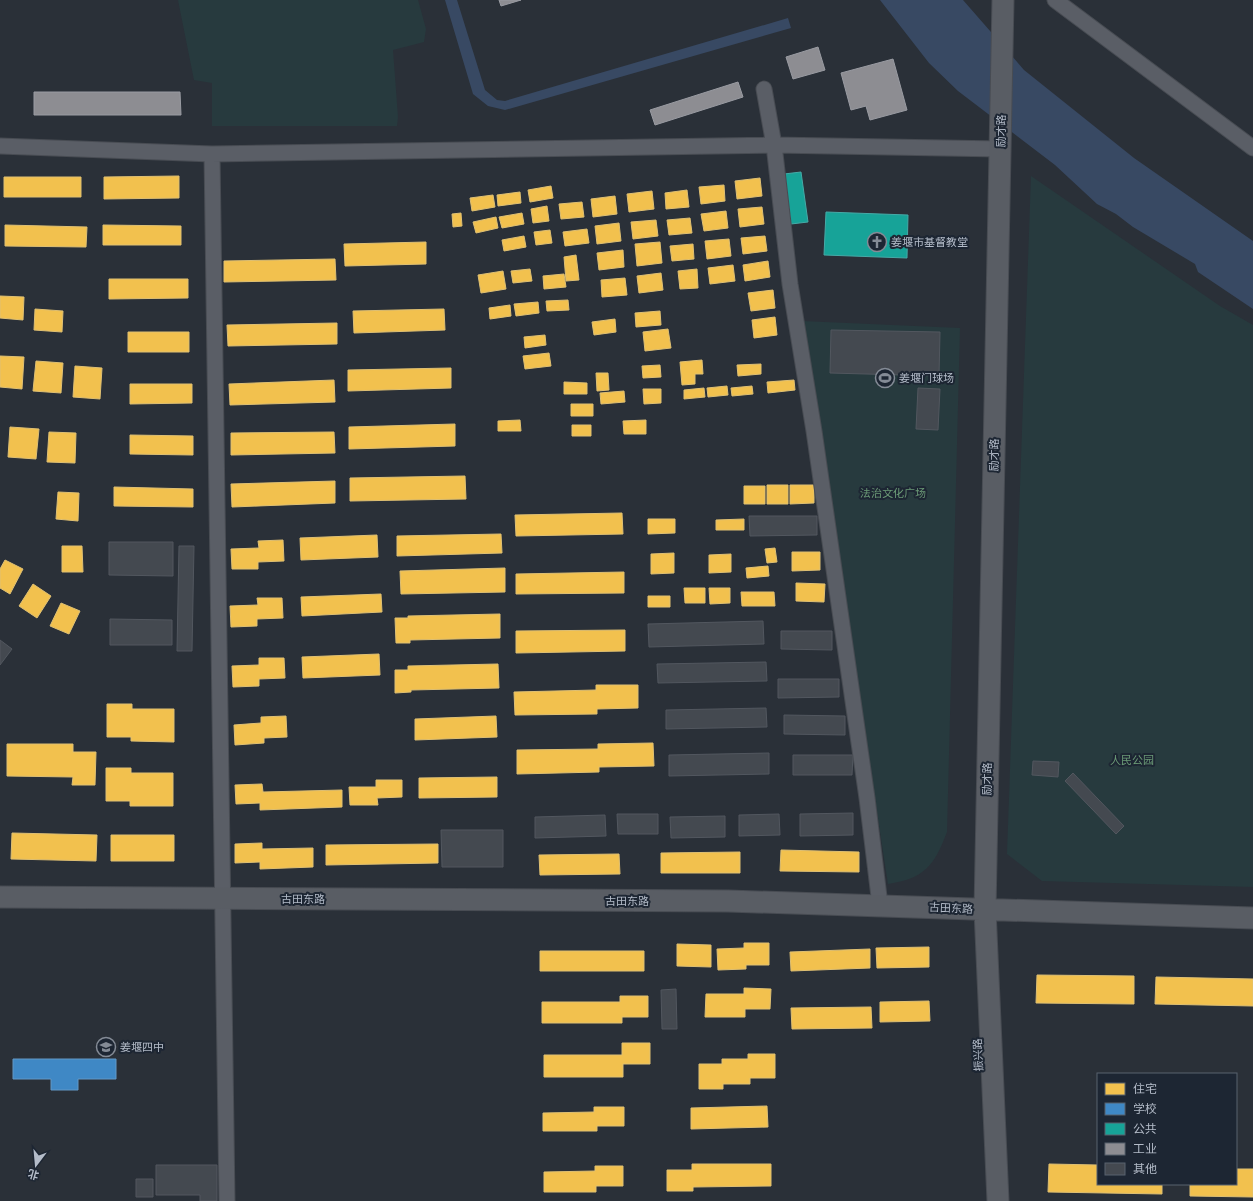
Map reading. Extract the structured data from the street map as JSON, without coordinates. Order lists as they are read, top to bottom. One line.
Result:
{"streets":{"street":["励才路","古田东路","振兴路"]},"crossings":[["励才路","古田东路"],["励才路","振兴路"],["古田东路","振兴路"]],"parks":["法治文化广场","人民公园"],"places":{"church":["姜堰市基督教堂"],"sports":["姜堰门球场"],"school or university":["姜堰四中"]},"legend":["住宅","学校","公共","工业","其他"],"north":"bottom"}
